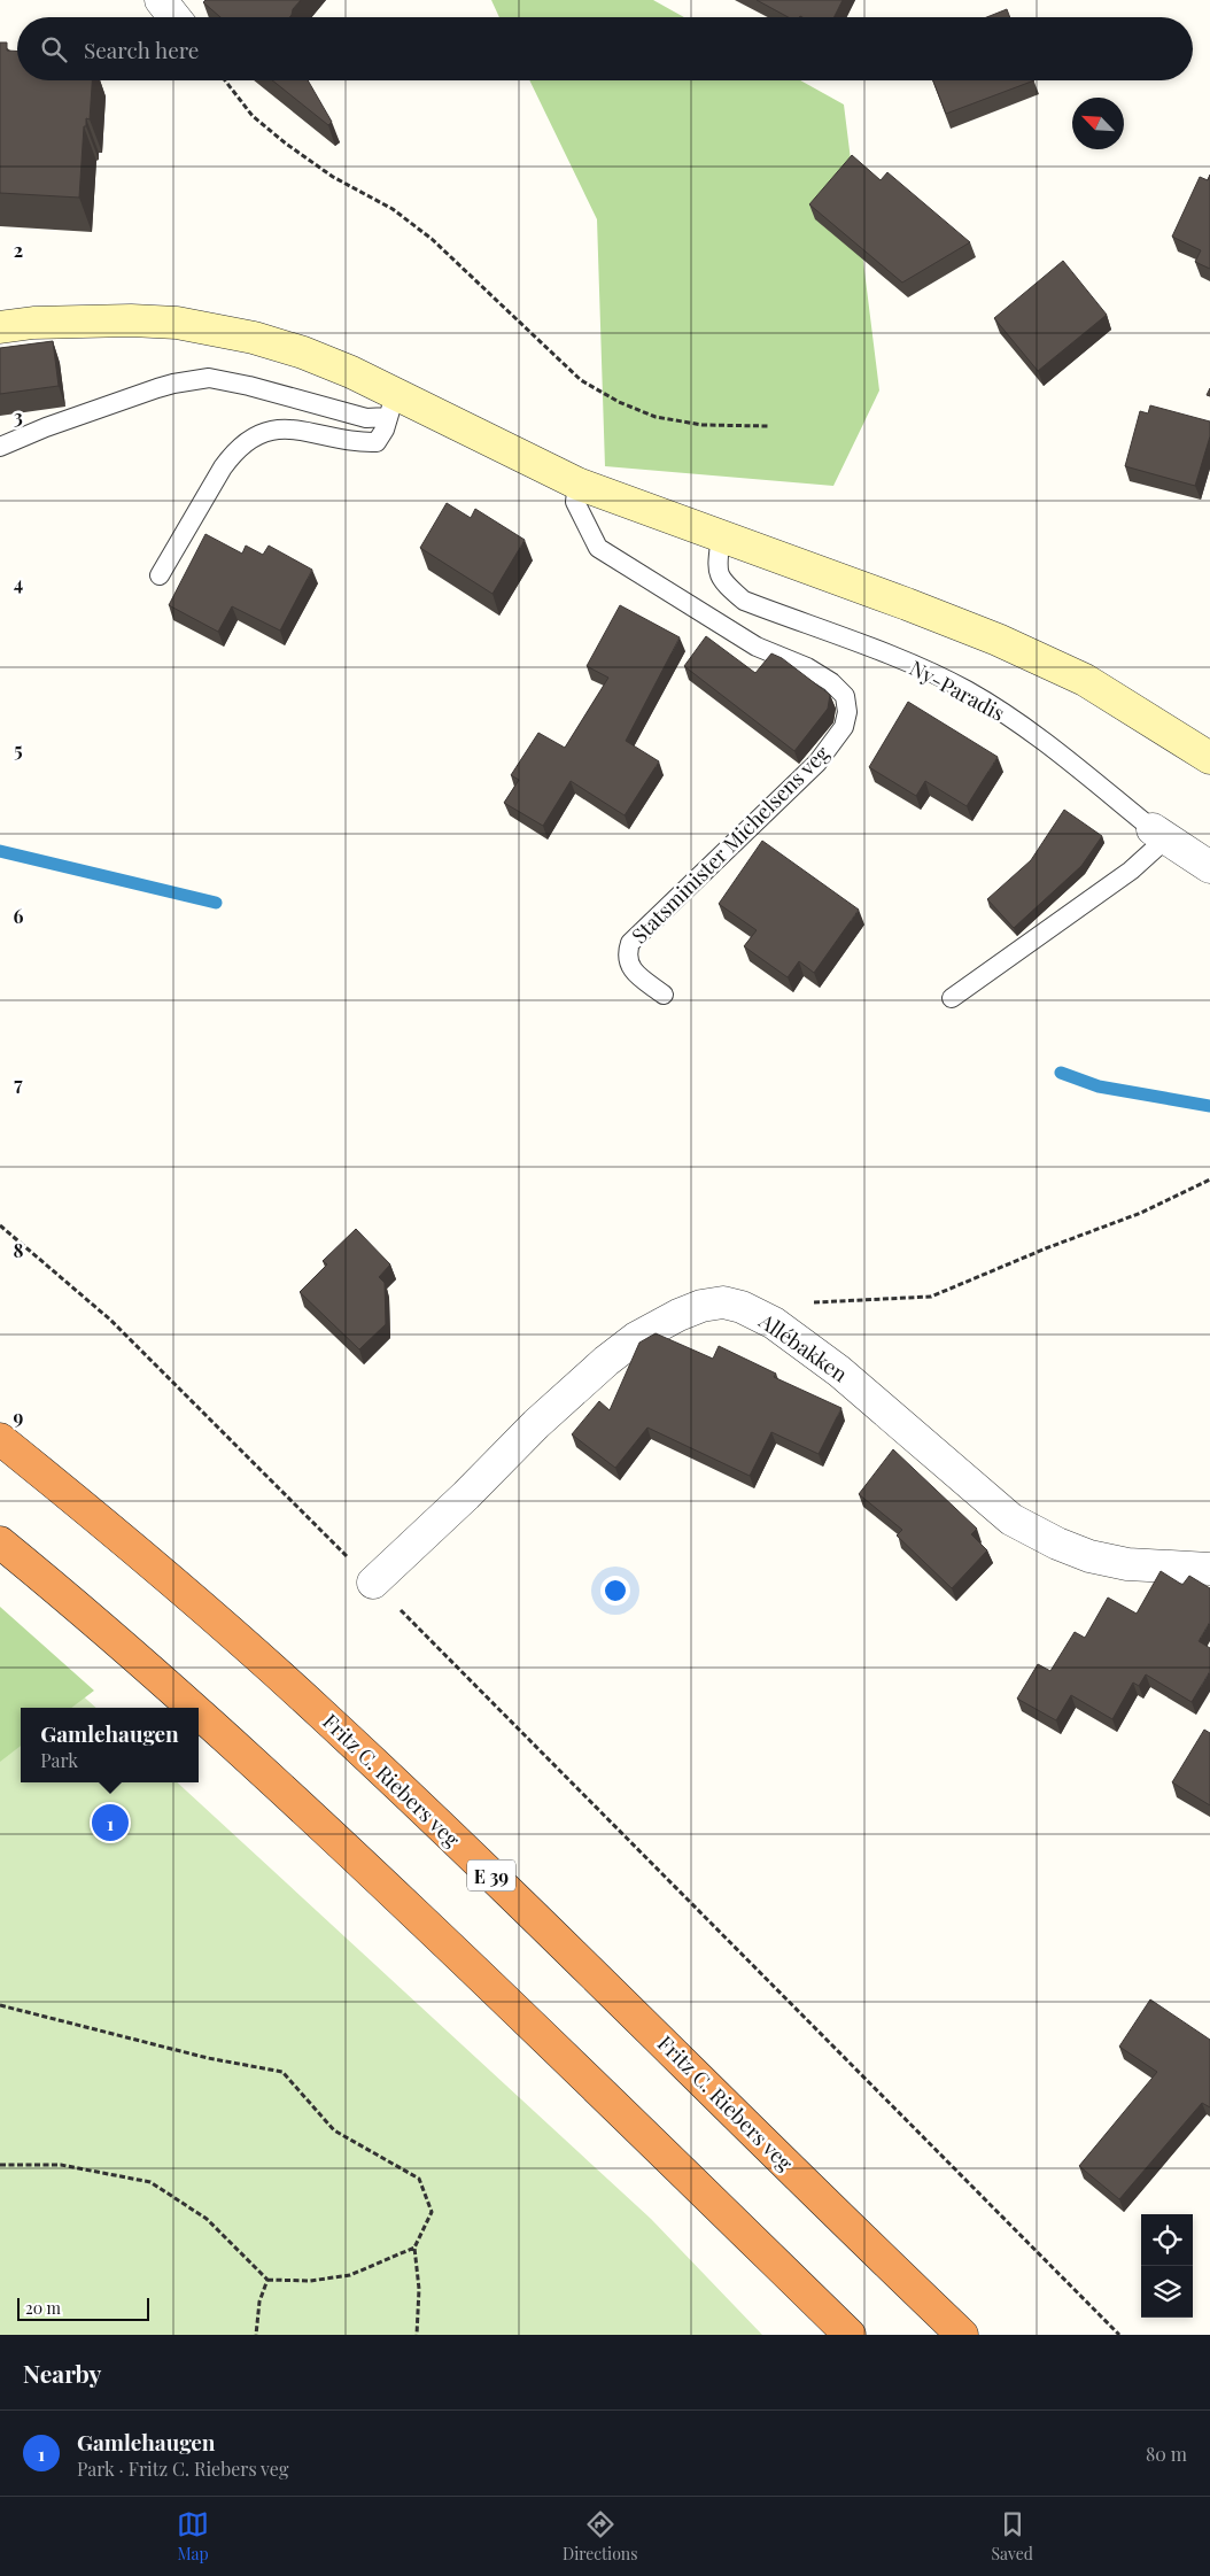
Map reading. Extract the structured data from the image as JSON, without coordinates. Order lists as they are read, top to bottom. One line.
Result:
{"streets":{"highway":["Fritz C. Riebers veg","E 39"],"street":["Ny-Paradis","Allébakken"],"lane":["Statsminister Michelsens veg"]},"scale_bar":"20 m","north":"top left","page":{"search":"Search here","popup":["Gamlehaugen","Park"],"pins":"1","scale":"20 m","heading":"Nearby","list":[{"mark":"1","name":"Gamlehaugen","note":"Park · Fritz C. Riebers veg","value":"80 m"}],"nav":["Map","Directions","Saved"]},"grid":{"rows":["2","3","4","5","6","7","8","9"]}}
